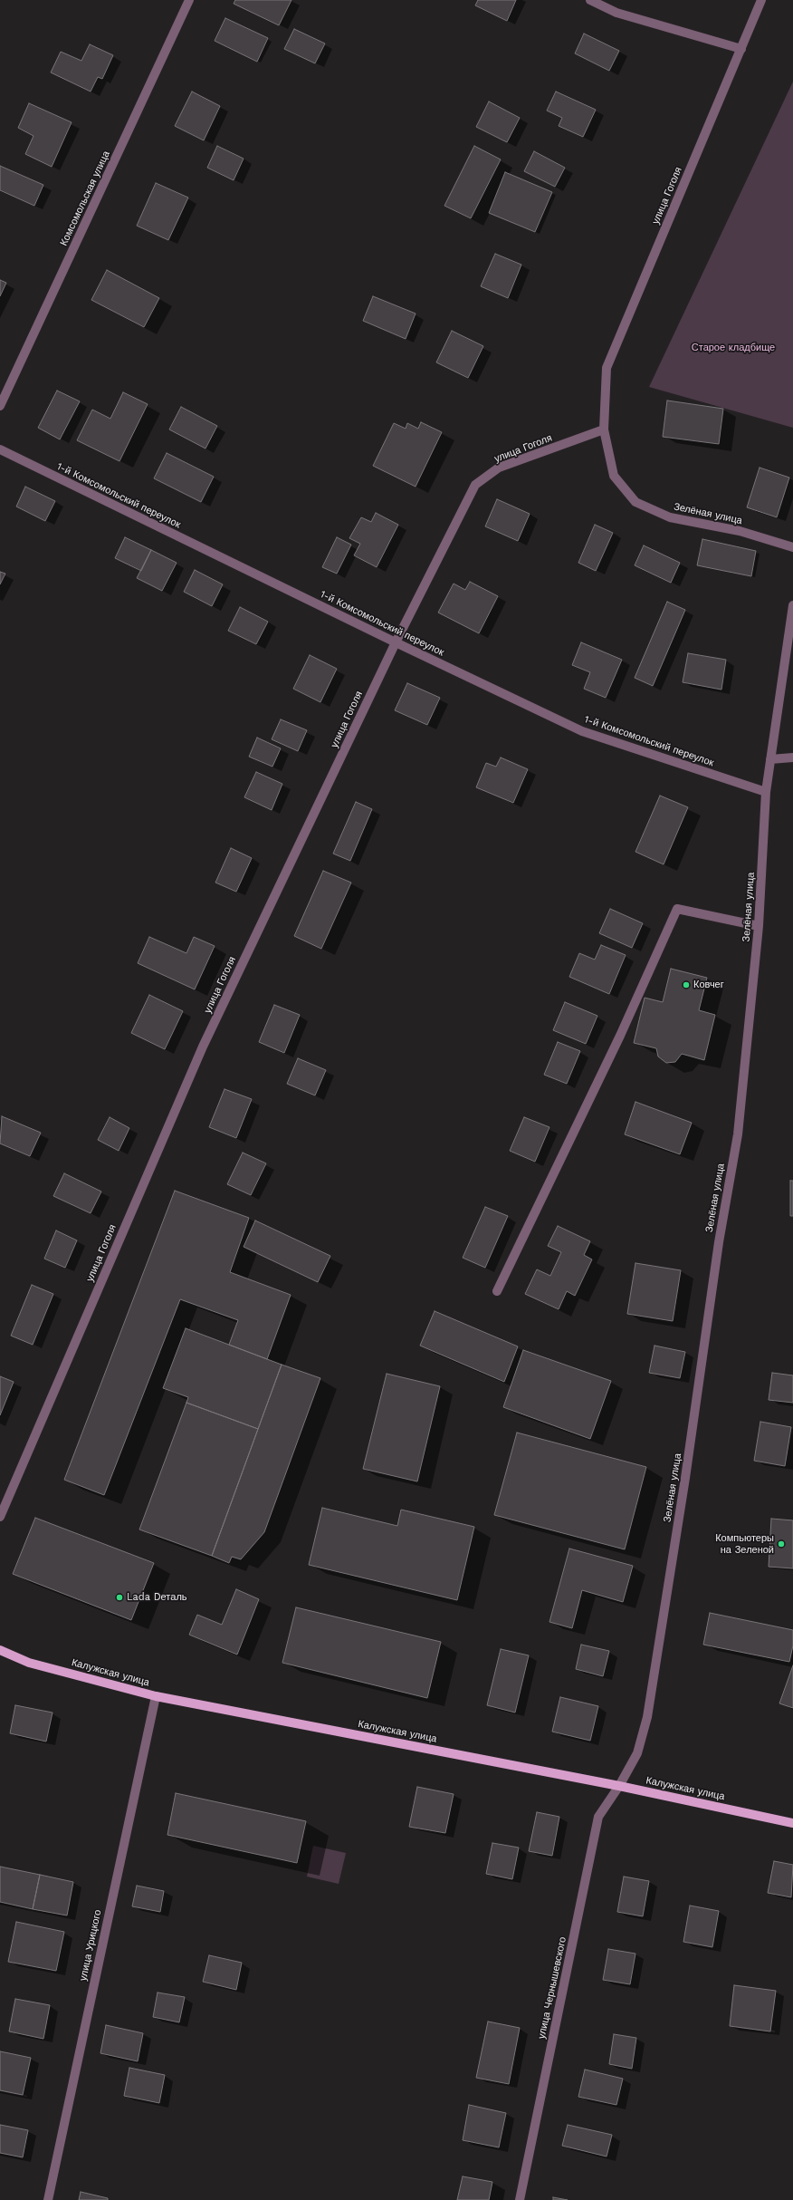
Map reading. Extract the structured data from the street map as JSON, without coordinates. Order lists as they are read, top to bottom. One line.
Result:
{"streets":{"main road":["Калужская улица"],"street":["улица Гоголя","Комсомольская улица","1-й Комсомольский переулок","Зелёная улица","улица Урицкого","улица Чернышевского"]},"crossings":[["улица Гоголя","1-й Комсомольский переулок"],["улица Гоголя","Зелёная улица"],["1-й Комсомольский переулок","Зелёная улица"],["Зелёная улица","Калужская улица"],["Зелёная улица","улица Чернышевского"],["Калужская улица","улица Урицкого"],["Калужская улица","улица Чернышевского"]],"parks":["Старое кладбище"],"places":["Ковчег","Компьютеры на Зеленой","Lada Dеталь"]}
